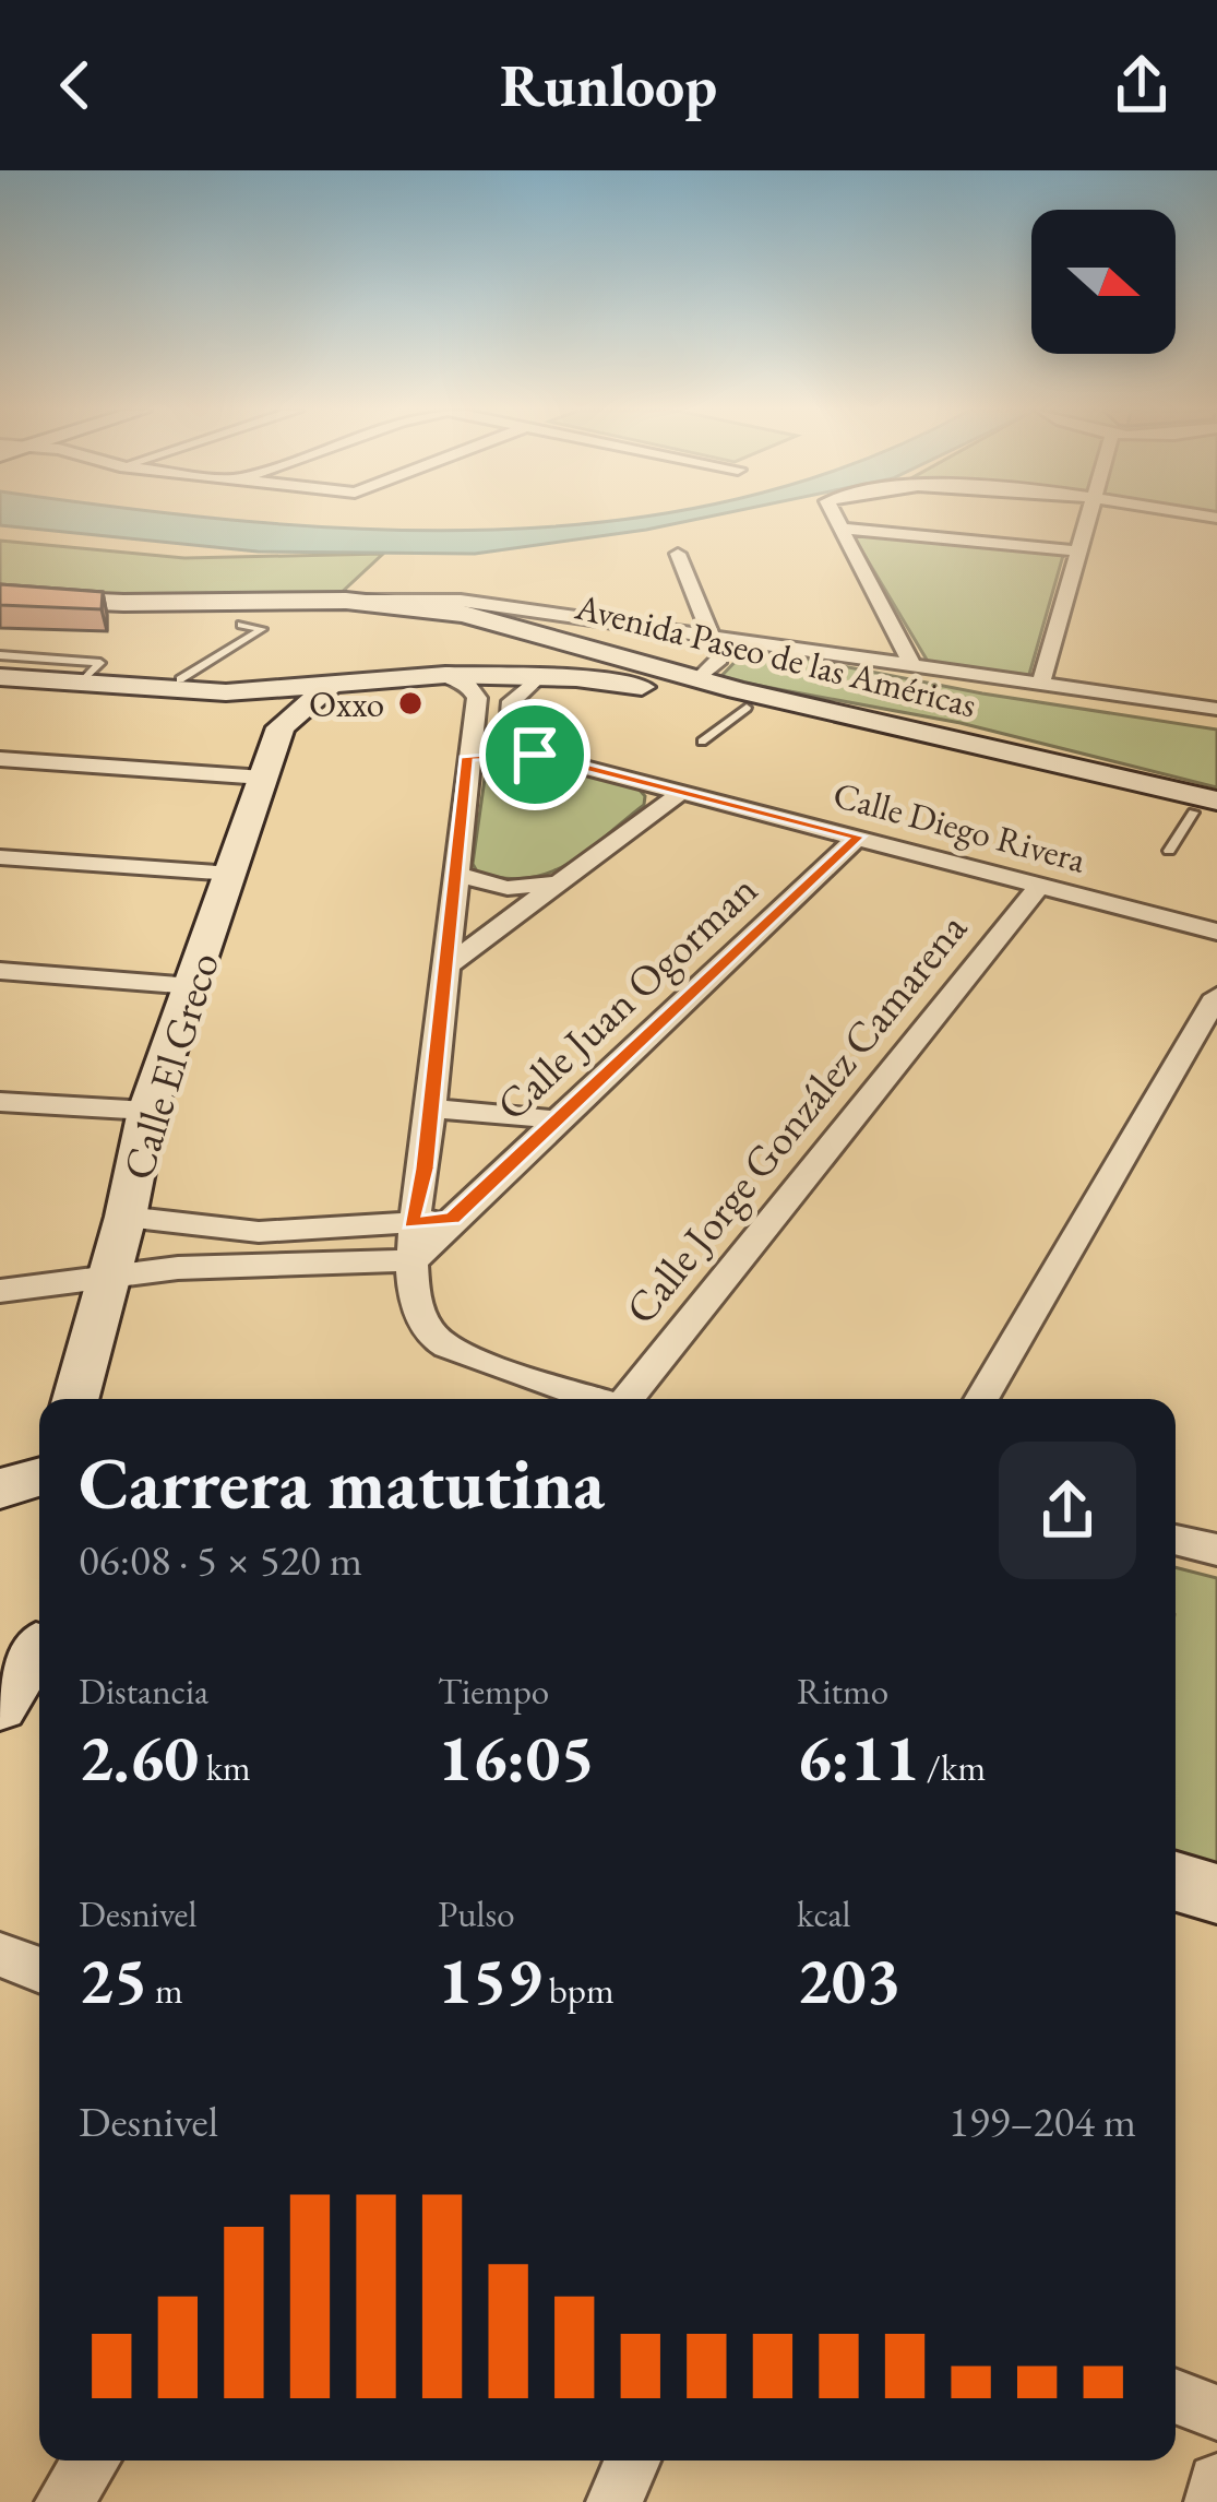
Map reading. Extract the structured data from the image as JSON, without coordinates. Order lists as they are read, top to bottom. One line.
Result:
{"streets":{"street":["Avenida Paseo de las Américas","Calle Diego Rivera","Calle Juan Ogorman","Calle El Greco","Calle Jorge González Camarena"]},"crossings":[["Calle Diego Rivera","Calle Juan Ogorman"],["Calle Diego Rivera","Calle Jorge González Camarena"]],"places":["Oxxo"],"north":"right","page":{"header":"Runloop","heading":["Carrera matutina","06:08 · 5 × 520 m"],"stats":[["Distancia","2.60 km"],["Tiempo","16:05"],["Ritmo","6:11 /km"],["Desnivel","25 m"],["Pulso","159 bpm"],["kcal","203"]],"chart":["Desnivel","199–204 m"]}}
